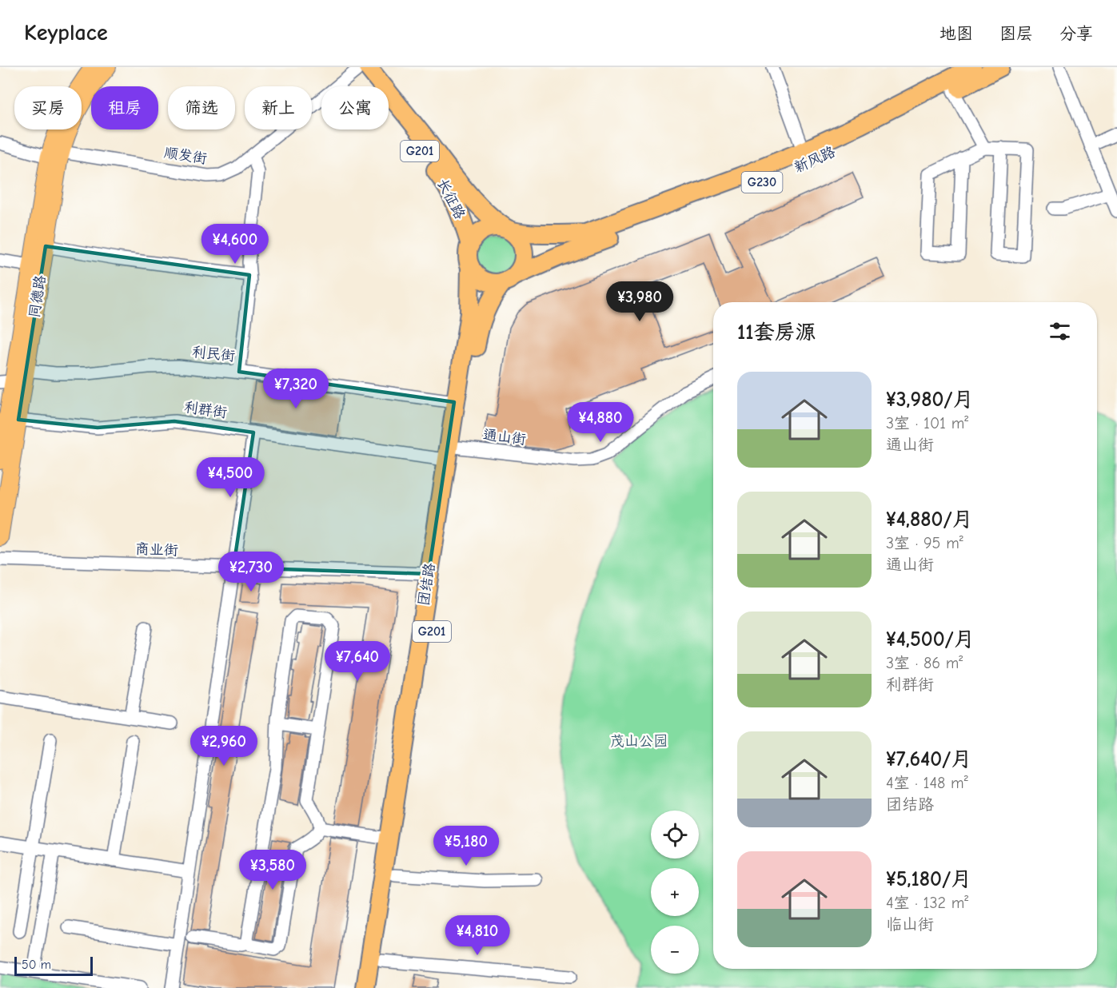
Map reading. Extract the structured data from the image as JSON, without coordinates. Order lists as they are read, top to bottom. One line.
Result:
{"streets":{"highway":["G201","新风路","G230","长征路","团结路"],"main road":["同德路"],"street":["顺发街","利民街","利群街","通山街","商业街"]},"crossings":[["顺发街","长征路"],["顺发街","同德路"],["新风路","长征路"],["新风路","团结路"],["长征路","团结路"],["同德路","利民街"],["同德路","利群街"],["利民街","团结路"],["利群街","团结路"],["通山街","团结路"],["商业街","团结路"]],"parks":["茂山公园"],"scale_bar":"50 m","page":{"header":"Keyplace","nav":["地图","图层","分享"],"chip":["买房","租房","筛选","新上","公寓"],"price":["¥4,600","¥3,980","¥7,320","¥4,880","¥4,500","¥2,730","¥7,640","¥2,960","¥5,180","¥3,580","¥4,810"],"heading":"11套房源","list":[{"name":"¥3,980/月","note":"3室 · 101 m² · 通山街"},{"name":"¥4,880/月","note":"3室 · 95 m² · 通山街"},{"name":"¥4,500/月","note":"3室 · 86 m² · 利群街"},{"name":"¥7,640/月","note":"4室 · 148 m² · 团结路"},{"name":"¥5,180/月","note":"4室 · 132 m² · 临山街"}],"map_buttons":["+","−"],"scale":"50 m"}}
